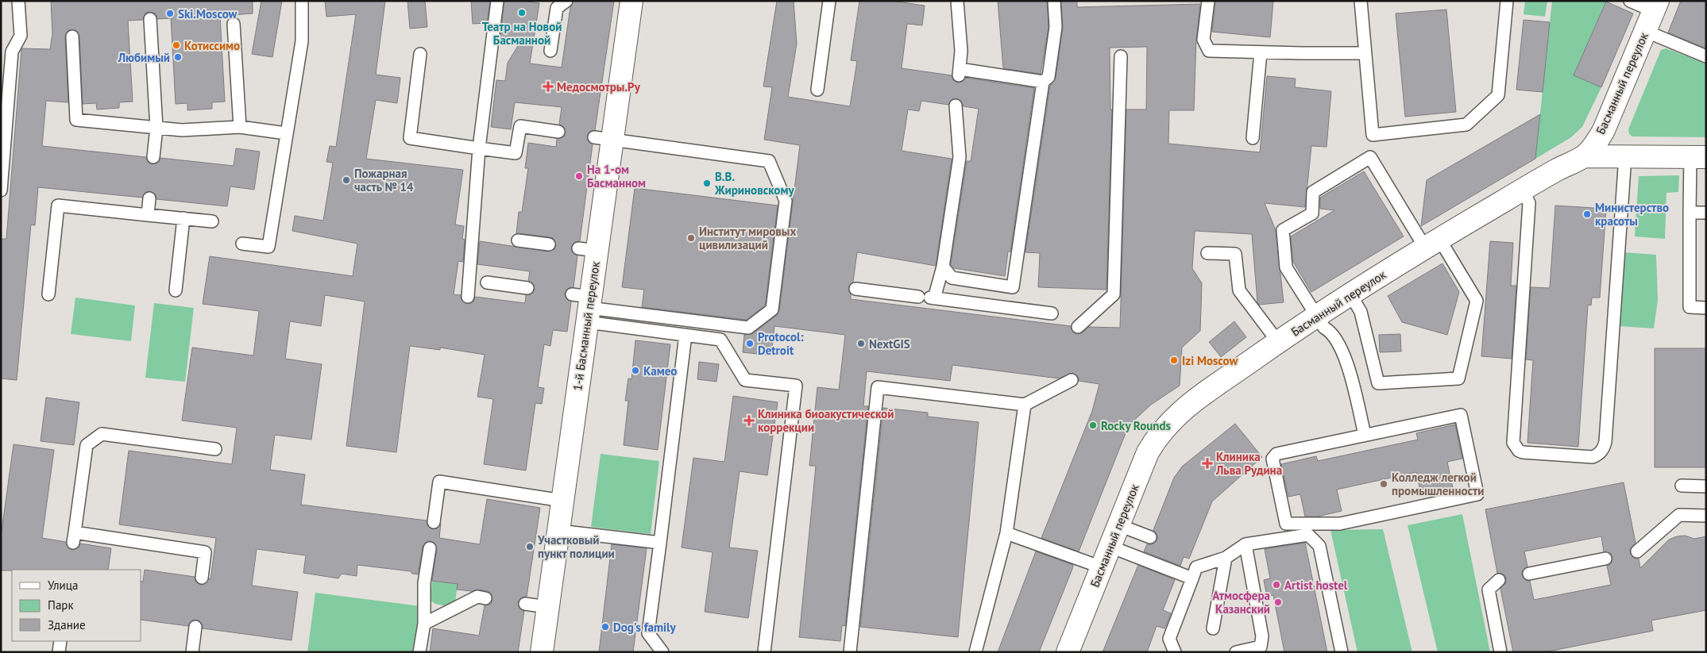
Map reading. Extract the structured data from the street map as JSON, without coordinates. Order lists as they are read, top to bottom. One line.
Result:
{"streets":{"street":["Басманный переулок","1-й Басманный переулок"]},"places":{"other":["Театр на Новой Басманной","Ski.Moscow","Котиссимо","Любимый","На 1-ом Басманном","Пожарная часть № 14","В.В. Жириновскому","Министерство красоты","Институт мировых цивилизаций","Protocol: Detroit","NextGIS","Izi Moscow","Камео","Rocky Rounds","Колледж легкой промышленности","Участковый пункт полиции","Artist hostel","Атмосфера Казанский","Dog's family"],"health":["Медосмотры.Ру","Клиника биоакустической коррекции","Клиника Льва Рудина"]},"legend":["Улица","Парк","Здание"]}
